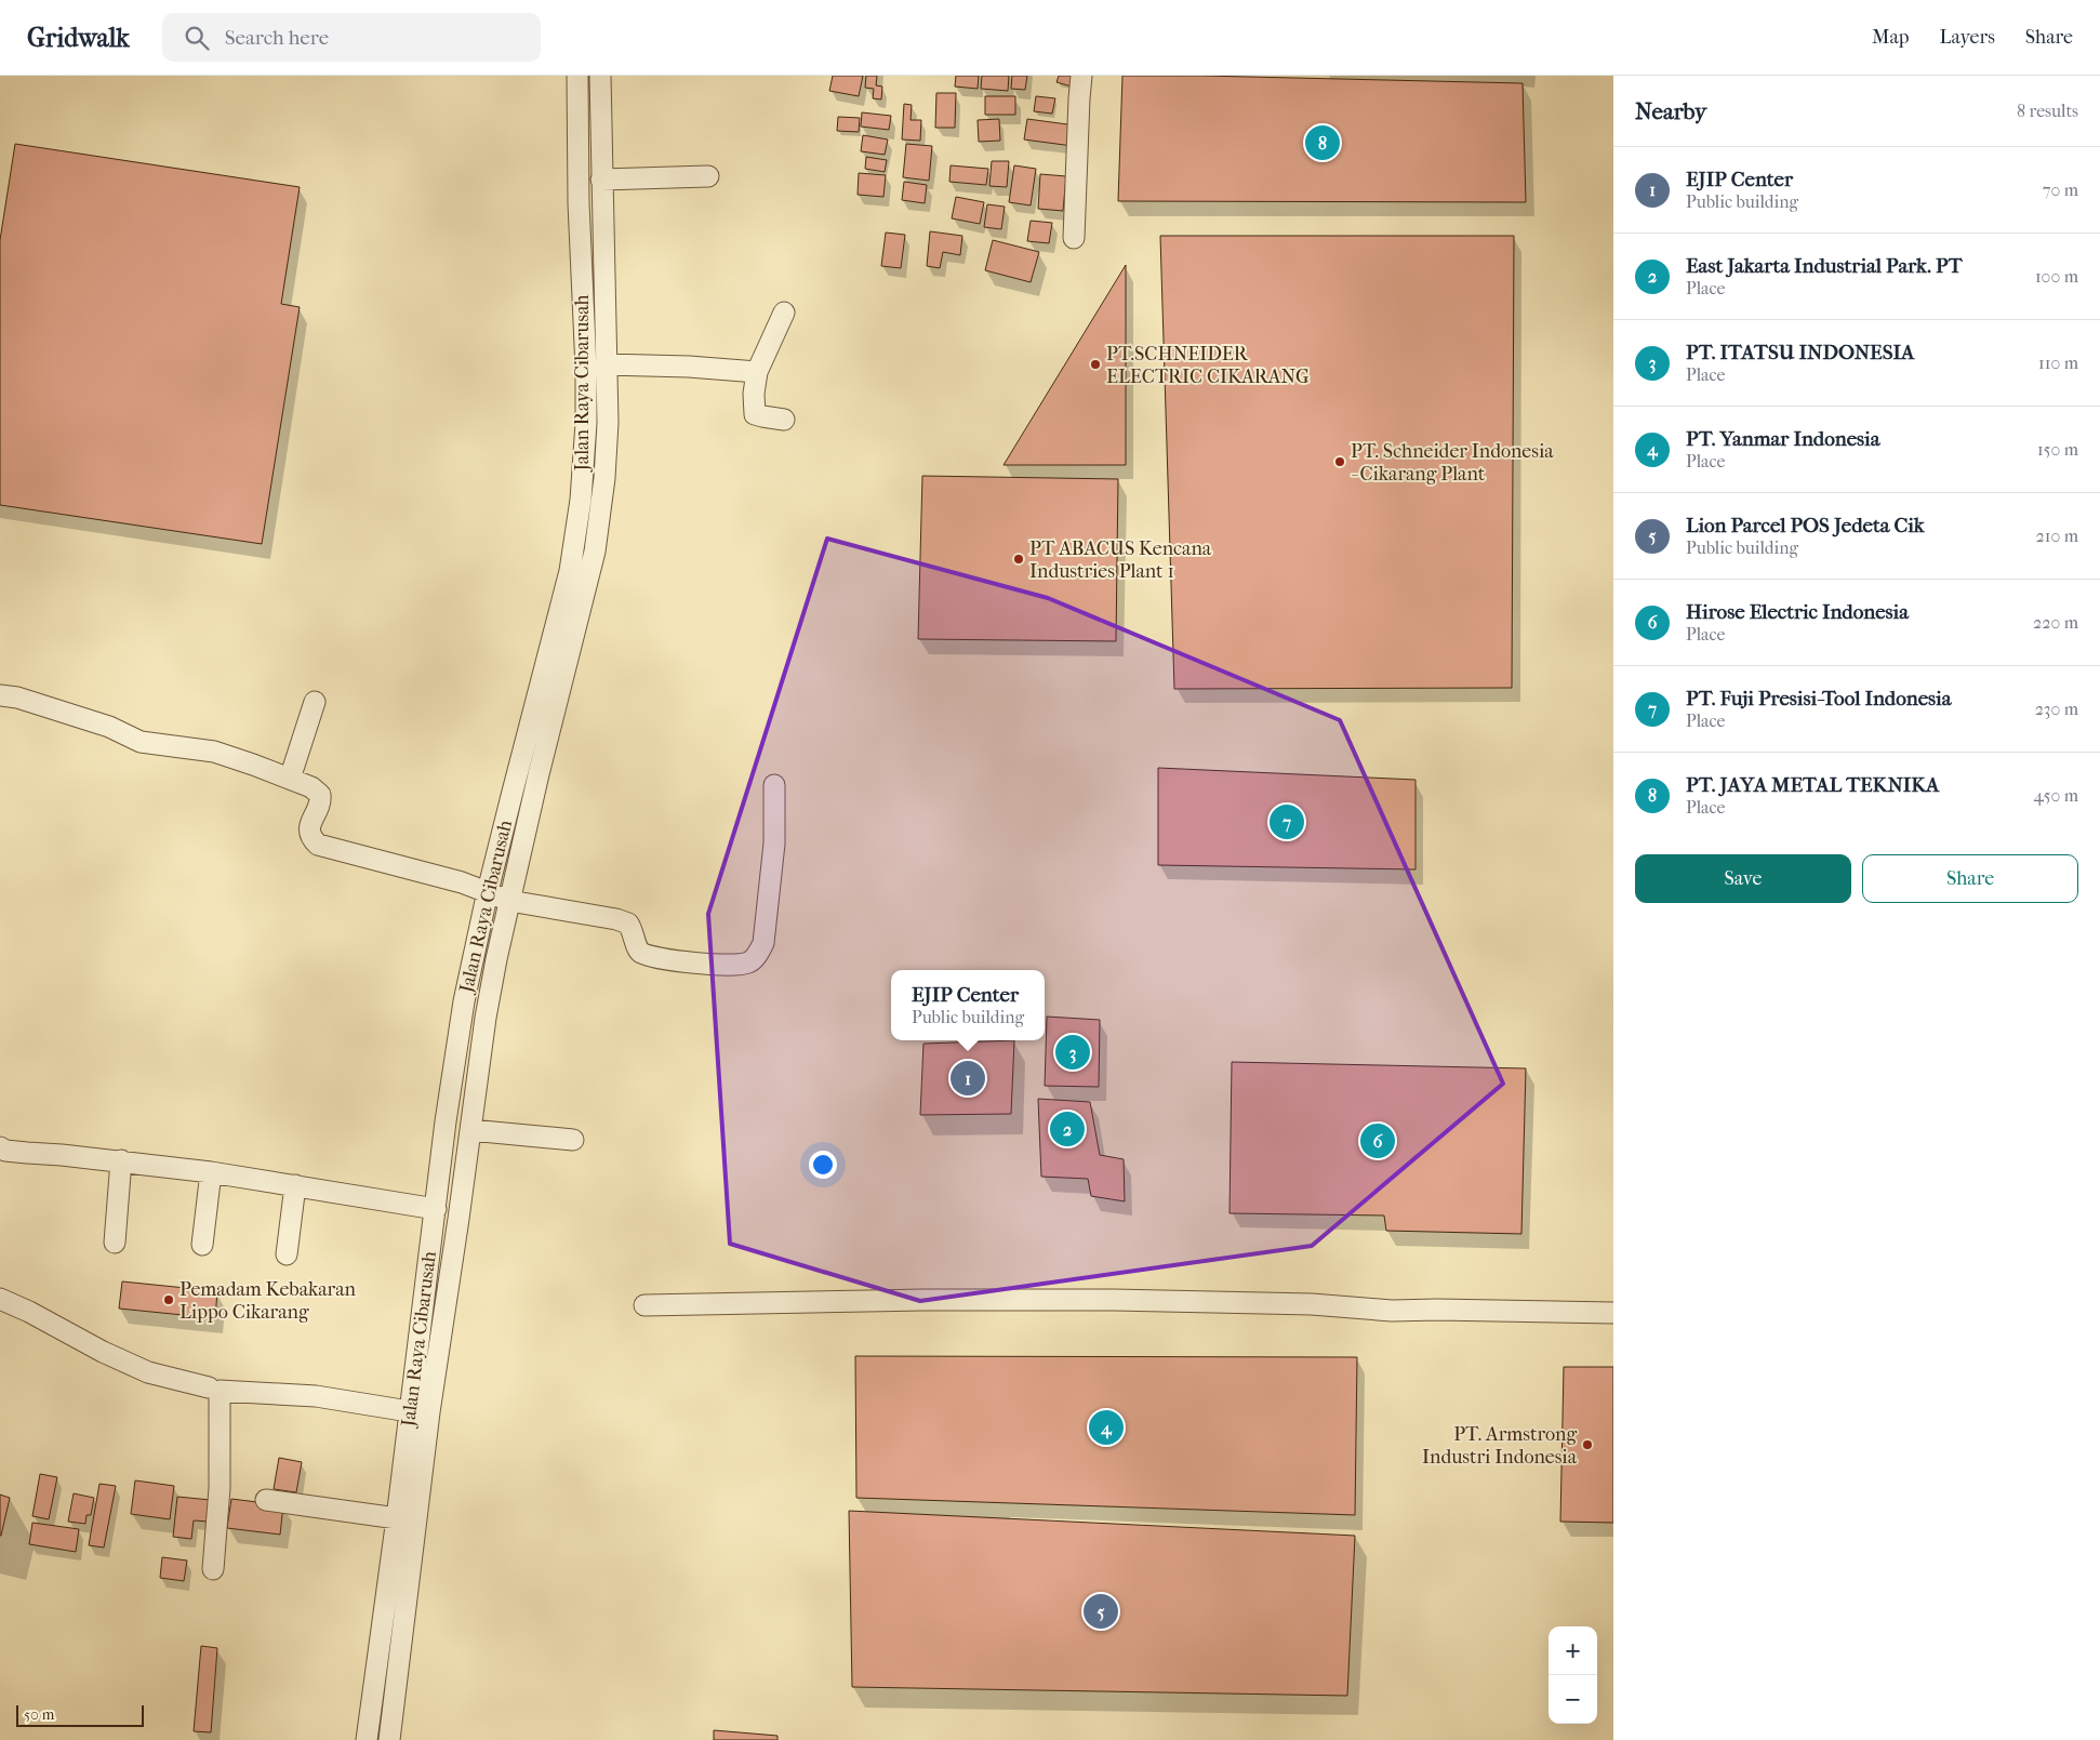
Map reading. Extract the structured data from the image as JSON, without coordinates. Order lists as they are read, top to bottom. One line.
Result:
{"streets":{"street":["Jalan Raya Cibarusah"]},"places":["PT.SCHNEIDER ELECTRIC CIKARANG","PT. Schneider Indonesia - Cikarang Plant","PT ABACUS Kencana Industries Plant 1","Pemadam Kebakaran Lippo Cikarang","PT. Armstrong Industri Indonesia"],"scale_bar":"50 m","page":{"header":"Gridwalk","search":"Search here","nav":["Map","Layers","Share"],"heading":["Nearby","8 results"],"pins":["8","7","3","1","2","6","4","5"],"list":[{"mark":"1","name":"EJIP Center","note":"Public building","value":"70 m"},{"mark":"2","name":"East Jakarta Industrial Park. PT","note":"Place","value":"100 m"},{"mark":"3","name":"PT. ITATSU INDONESIA","note":"Place","value":"110 m"},{"mark":"4","name":"PT. Yanmar Indonesia","note":"Place","value":"150 m"},{"mark":"5","name":"Lion Parcel POS Jedeta Cik","note":"Public building","value":"210 m"},{"mark":"6","name":"Hirose Electric Indonesia","note":"Place","value":"220 m"},{"mark":"7","name":"PT. Fuji Presisi-Tool Indonesia","note":"Place","value":"230 m"},{"mark":"8","name":"PT. JAYA METAL TEKNIKA","note":"Place","value":"450 m"}],"buttons":["Save","Share"],"popup":["EJIP Center","Public building"],"map_buttons":["+","−"],"scale":"50 m"}}
